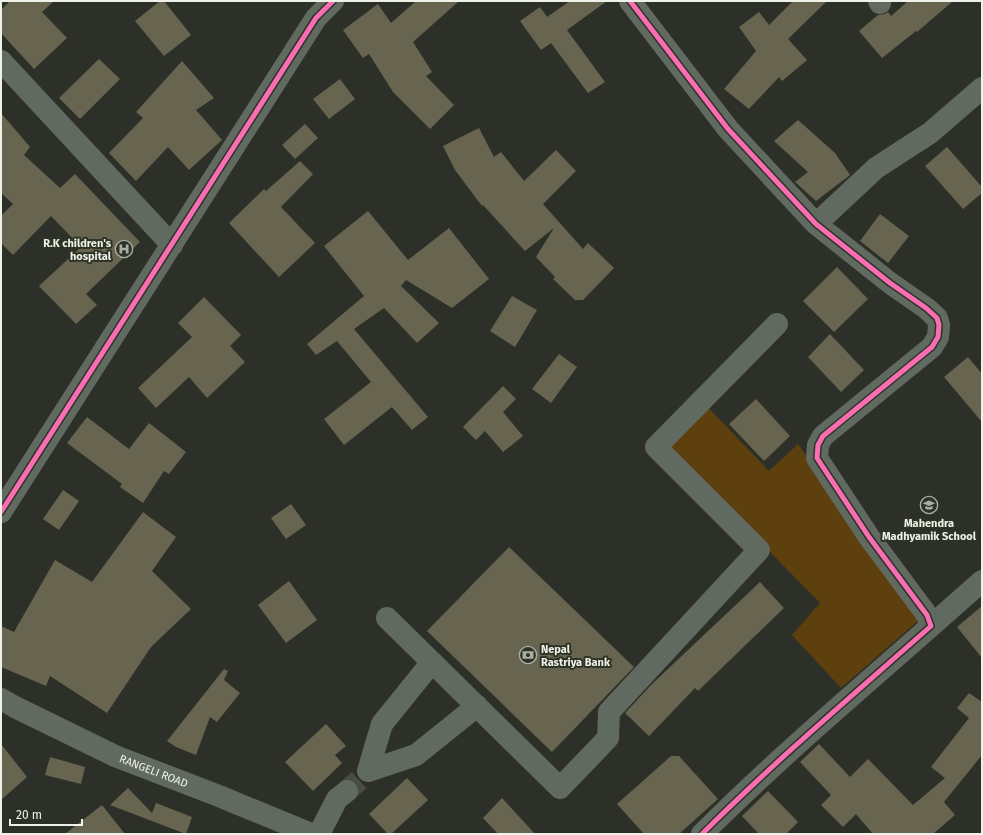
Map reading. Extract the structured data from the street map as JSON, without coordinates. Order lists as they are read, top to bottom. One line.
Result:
{"streets":{"main road":["RANGELI ROAD"]},"places":{"hospital":["R.K children's hospital"],"school or university":["Mahendra Madhyamik School"],"bank":["Nepal Rastriya Bank"]},"scale_bar":"20 m"}
